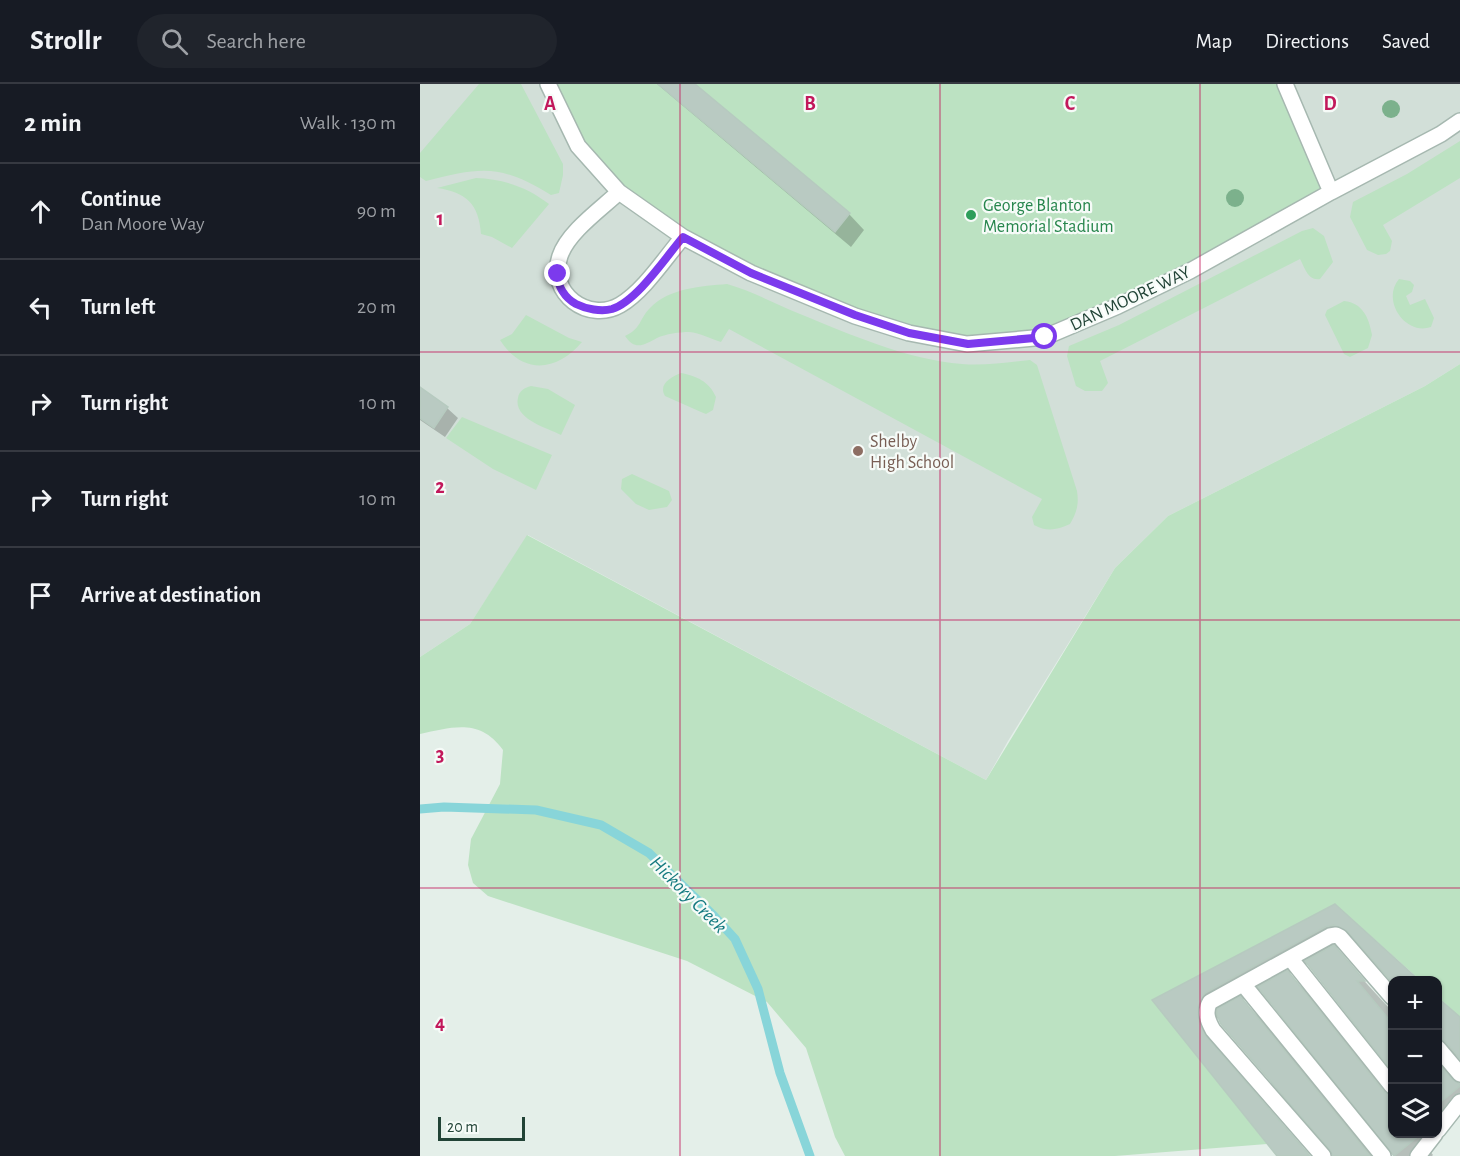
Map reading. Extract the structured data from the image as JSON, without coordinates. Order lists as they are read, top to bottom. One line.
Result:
{"streets":{"lane":["DAN MOORE WAY"]},"water":["Hickory Creek"],"places":["George Blanton Memorial Stadium","Shelby High School"],"scale_bar":"20 m","page":{"header":"Strollr","search":"Search here","nav":["Map","Directions","Saved"],"heading":["2 min","Walk · 130 m"],"list":[["Continue","Dan Moore Way","90 m"],["Turn left","20 m"],["Turn right","10 m"],["Turn right","10 m"],"Arrive at destination"],"map_buttons":["+","−"],"scale":"20 m"},"grid":{"columns":["A","B","C","D"],"rows":["1","2","3","4"]}}
